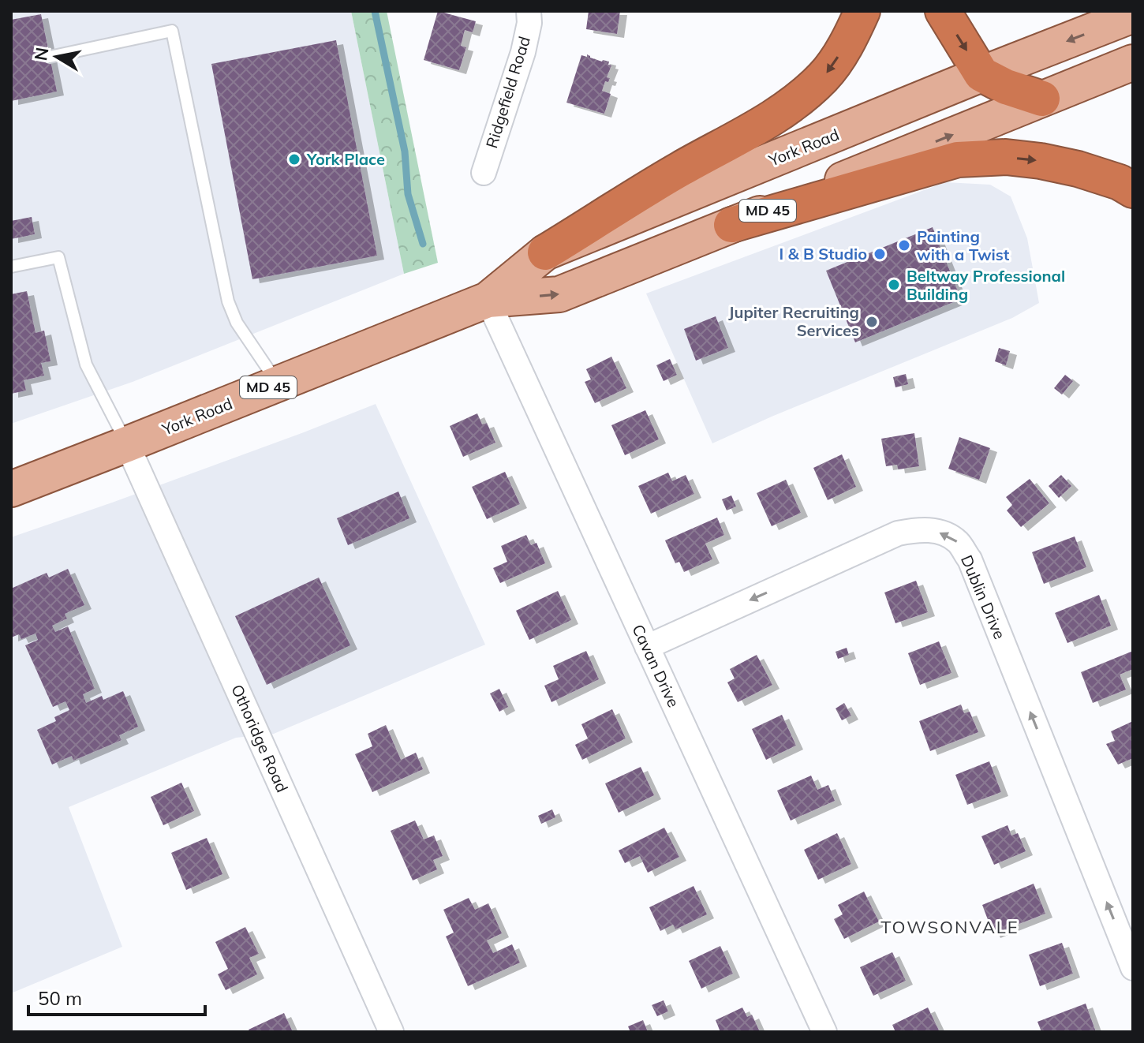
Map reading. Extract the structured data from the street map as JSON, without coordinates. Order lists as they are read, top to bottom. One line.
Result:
{"streets":{"main road":["York Road","MD 45"],"street":["Ridgefield Road","Dublin Drive","Cavan Drive","Othoridge Road"]},"crossings":[["York Road","Cavan Drive"],["York Road","Othoridge Road"],["Dublin Drive","Cavan Drive"]],"districts":["TOWSONVALE"],"places":["York Place","Painting with a Twist","I & B Studio","Beltway Professional Building","Jupiter Recruiting Services"],"scale_bar":"50 m","north":"left"}
